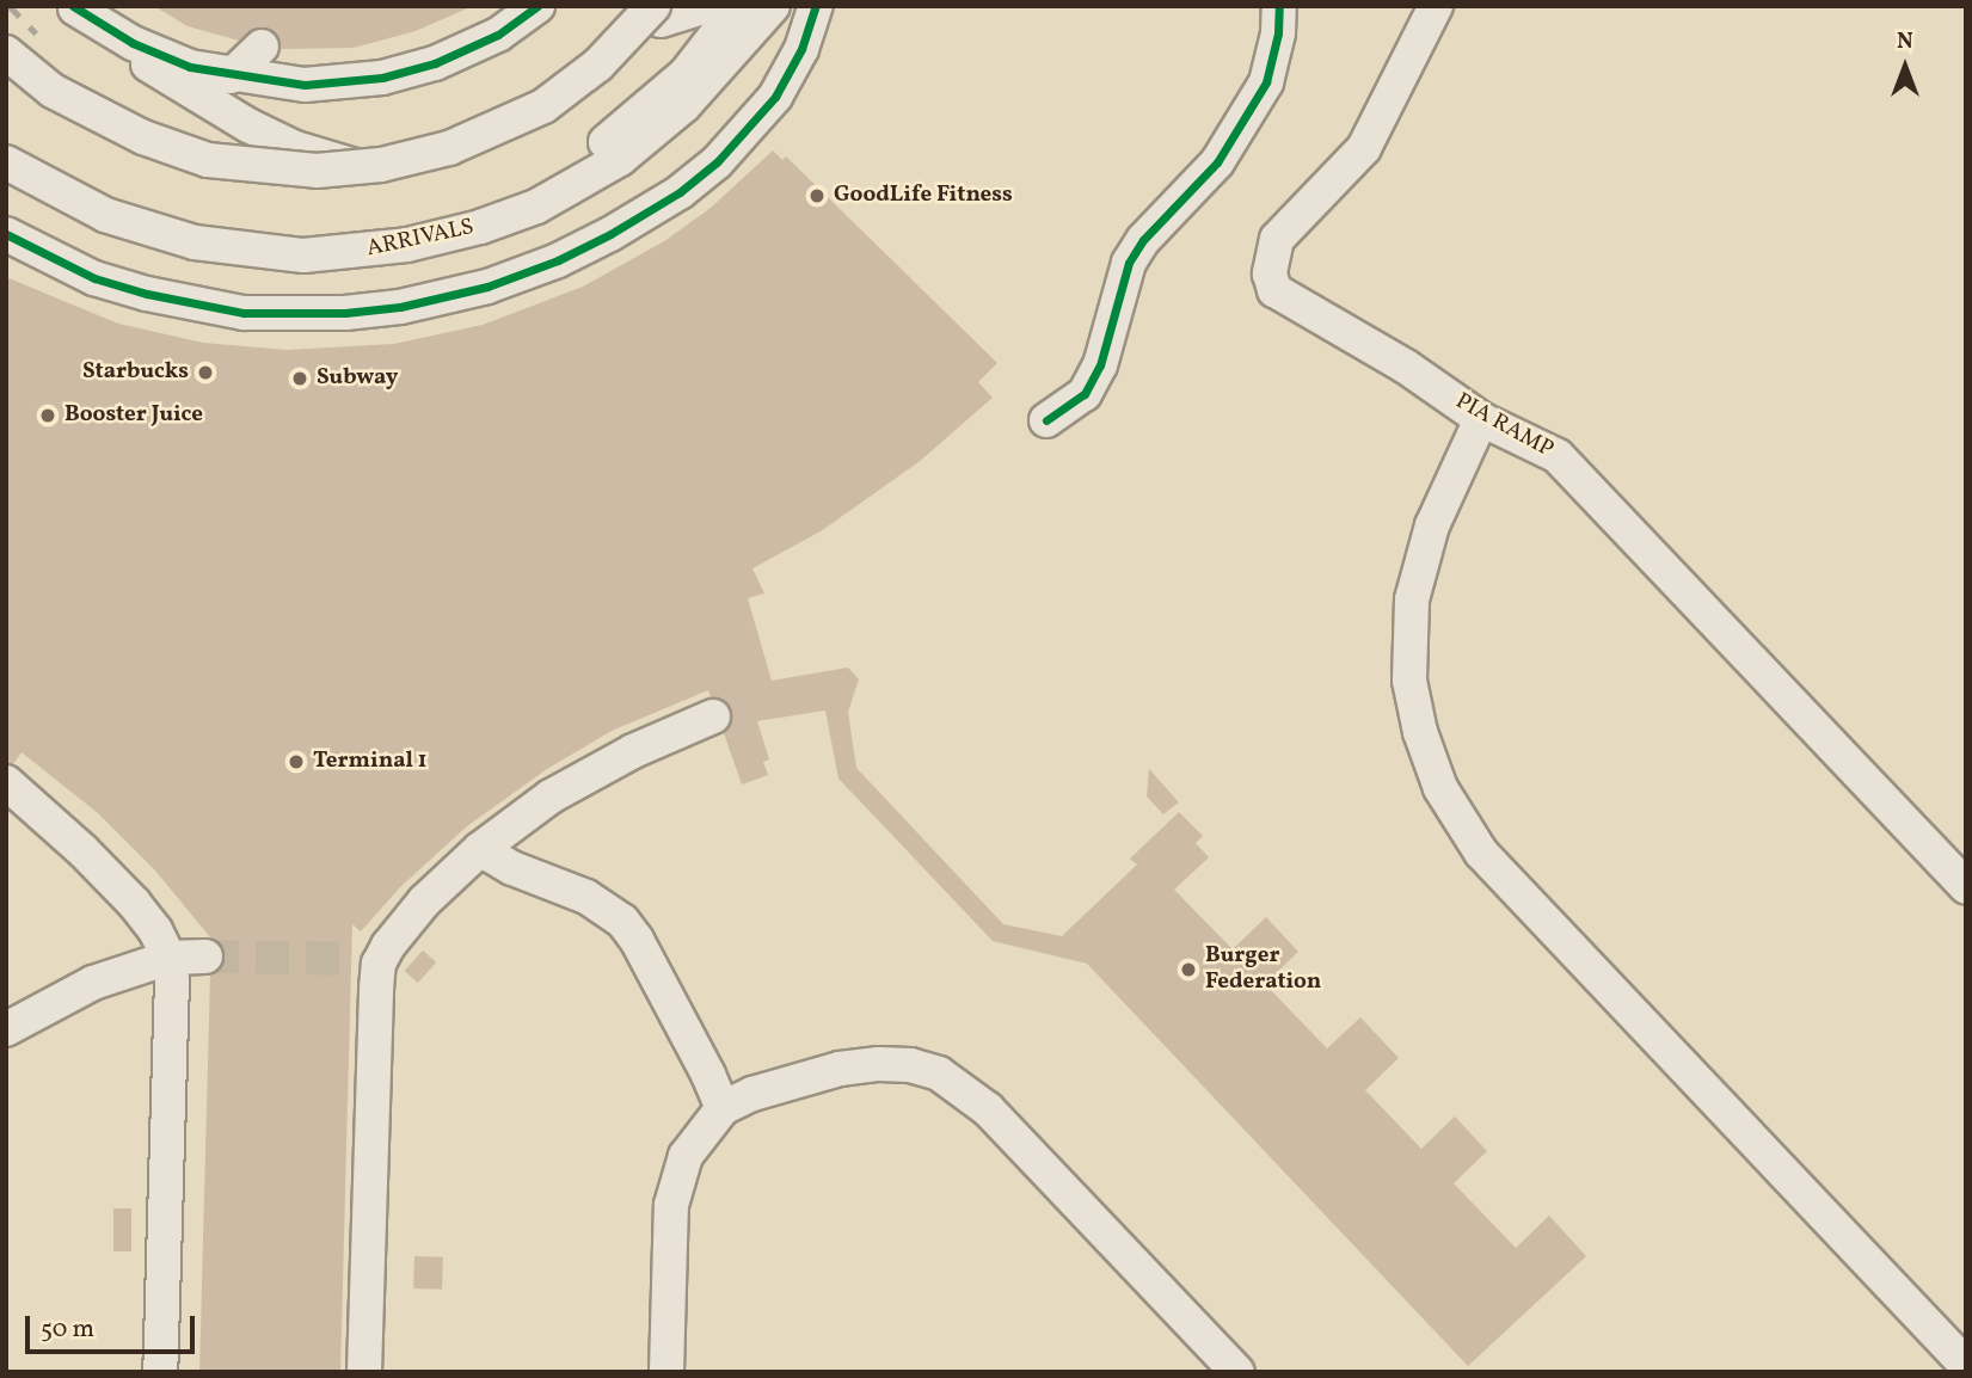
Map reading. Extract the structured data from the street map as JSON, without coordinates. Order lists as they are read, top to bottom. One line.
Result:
{"streets":{"street":["ARRIVALS","PIA RAMP"]},"places":["GoodLife Fitness","Starbucks","Subway","Booster Juice","Terminal 1","Burger Federation"],"scale_bar":"50 m","north":"top"}
